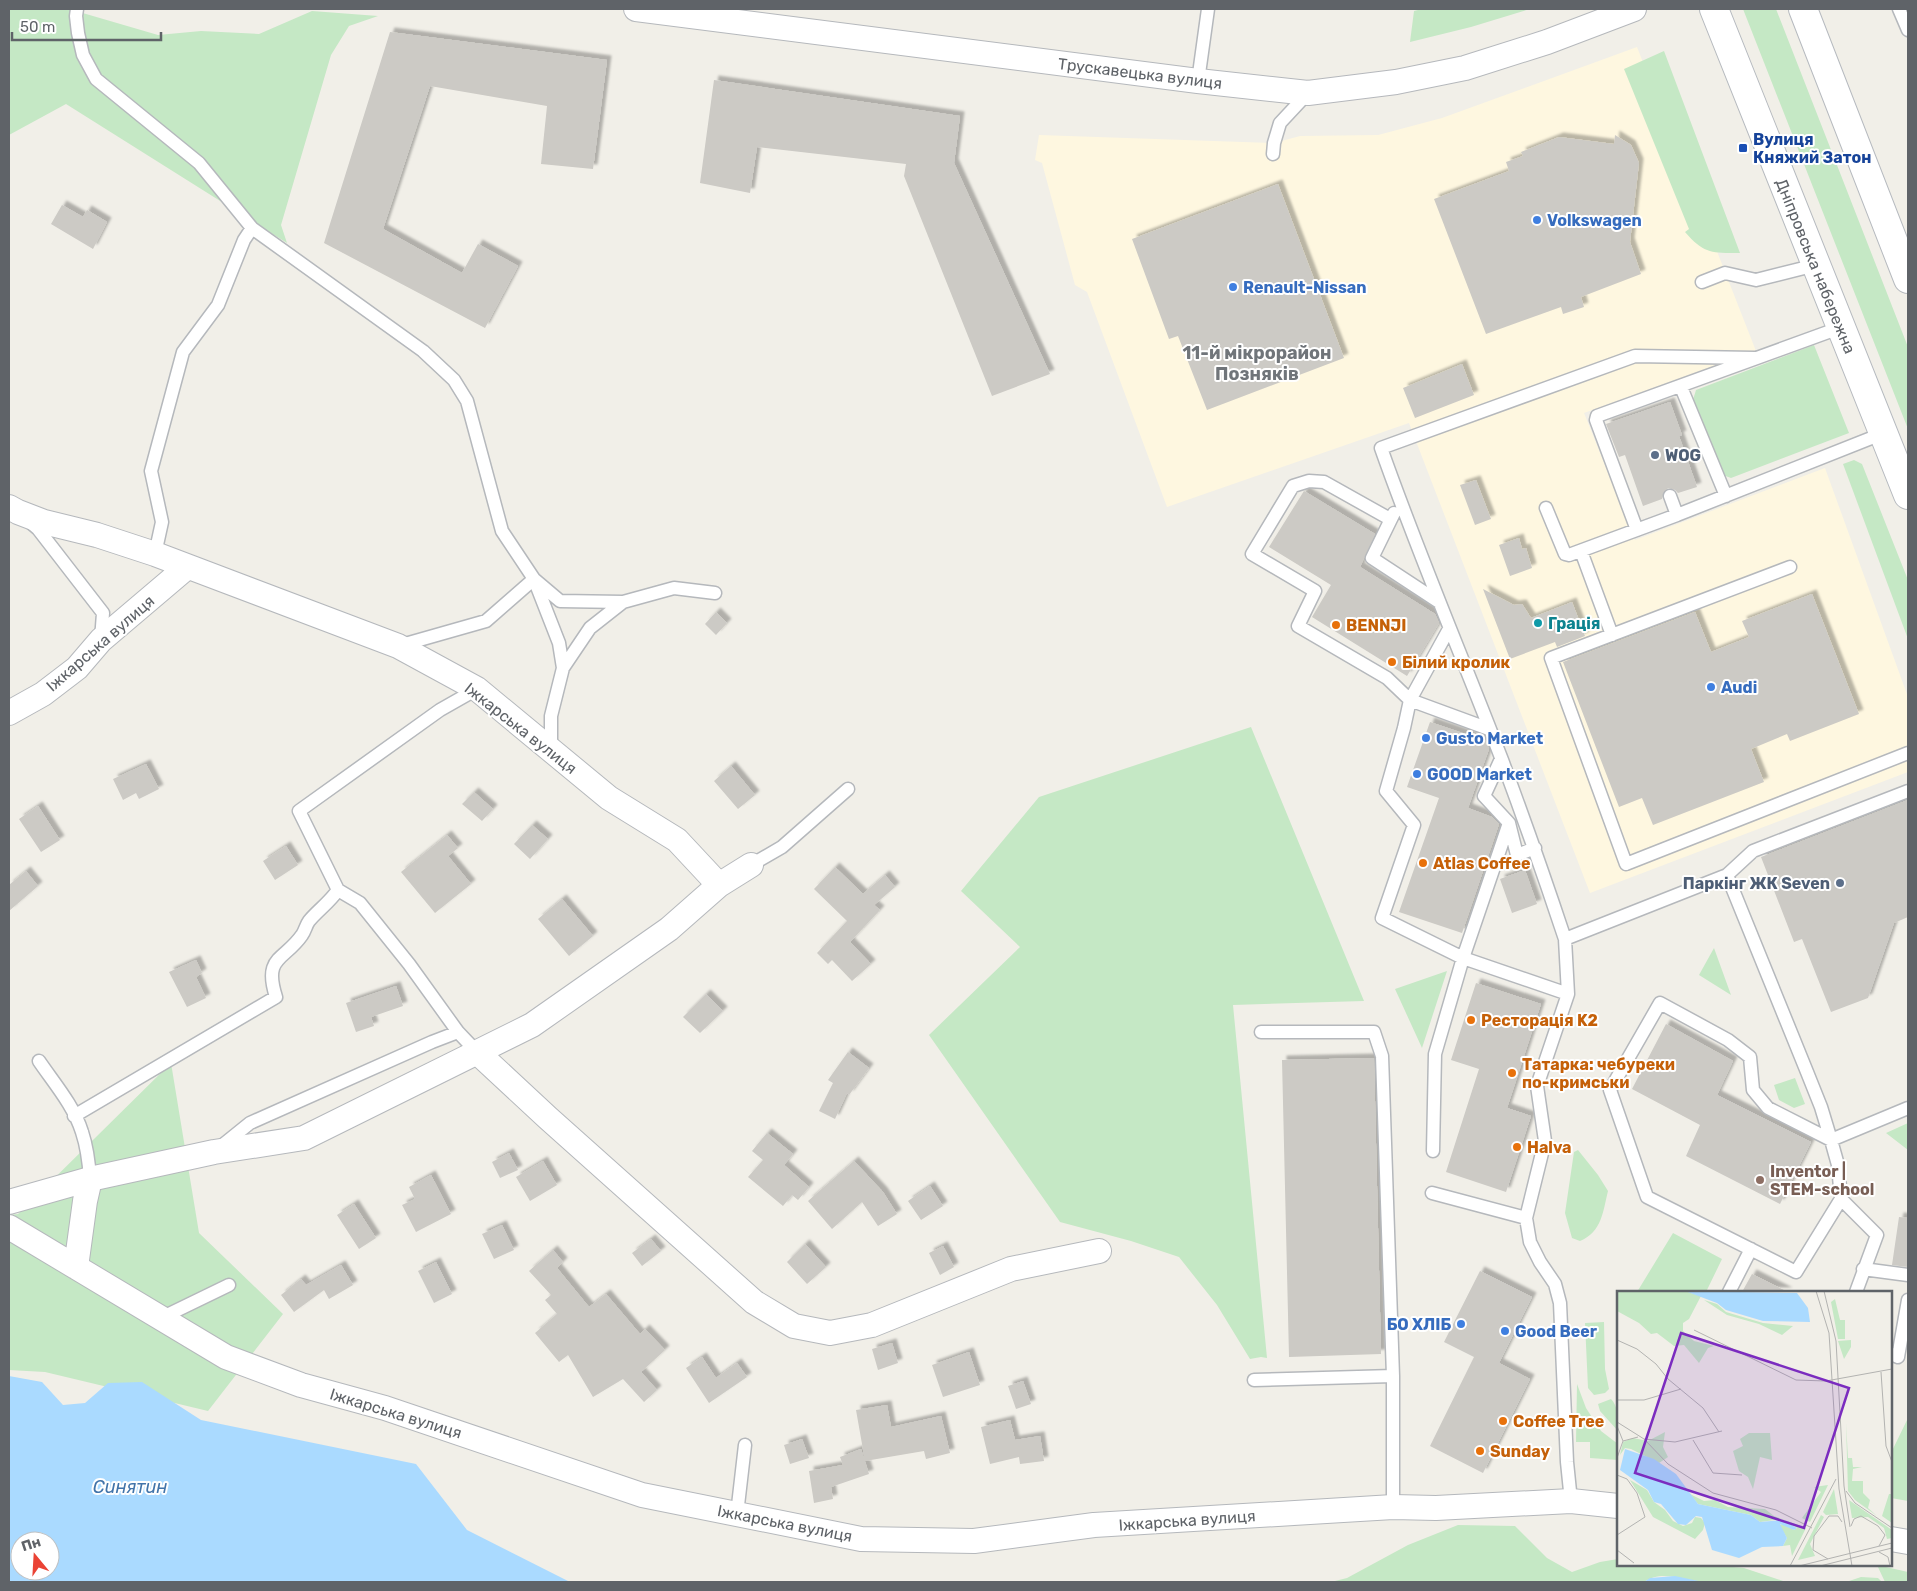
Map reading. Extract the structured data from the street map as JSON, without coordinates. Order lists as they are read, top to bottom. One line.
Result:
{"streets":{"main road":["Дніпровська набережна"],"street":["Трускавецька вулиця","Іжкарська вулиця"]},"districts":["11-й мікрорайон Позняків"],"water":["Синятин"],"places":{"transit":["Вулиця Княжий Затон"],"other":["Volkswagen","Renault-Nissan","WOG","Грація","BENNJI","Білий кролик","Audi","Gusto Market","GOOD Market","Atlas Coffee","Паркінг ЖК Seven","Ресторація K2","Татарка: чебуреки по-кримськи","Halva","Inventor | STEM-school","БО ХЛIБ","Good Beer","Coffee Tree","Sunday"]},"scale_bar":"50 m","north":"top"}
